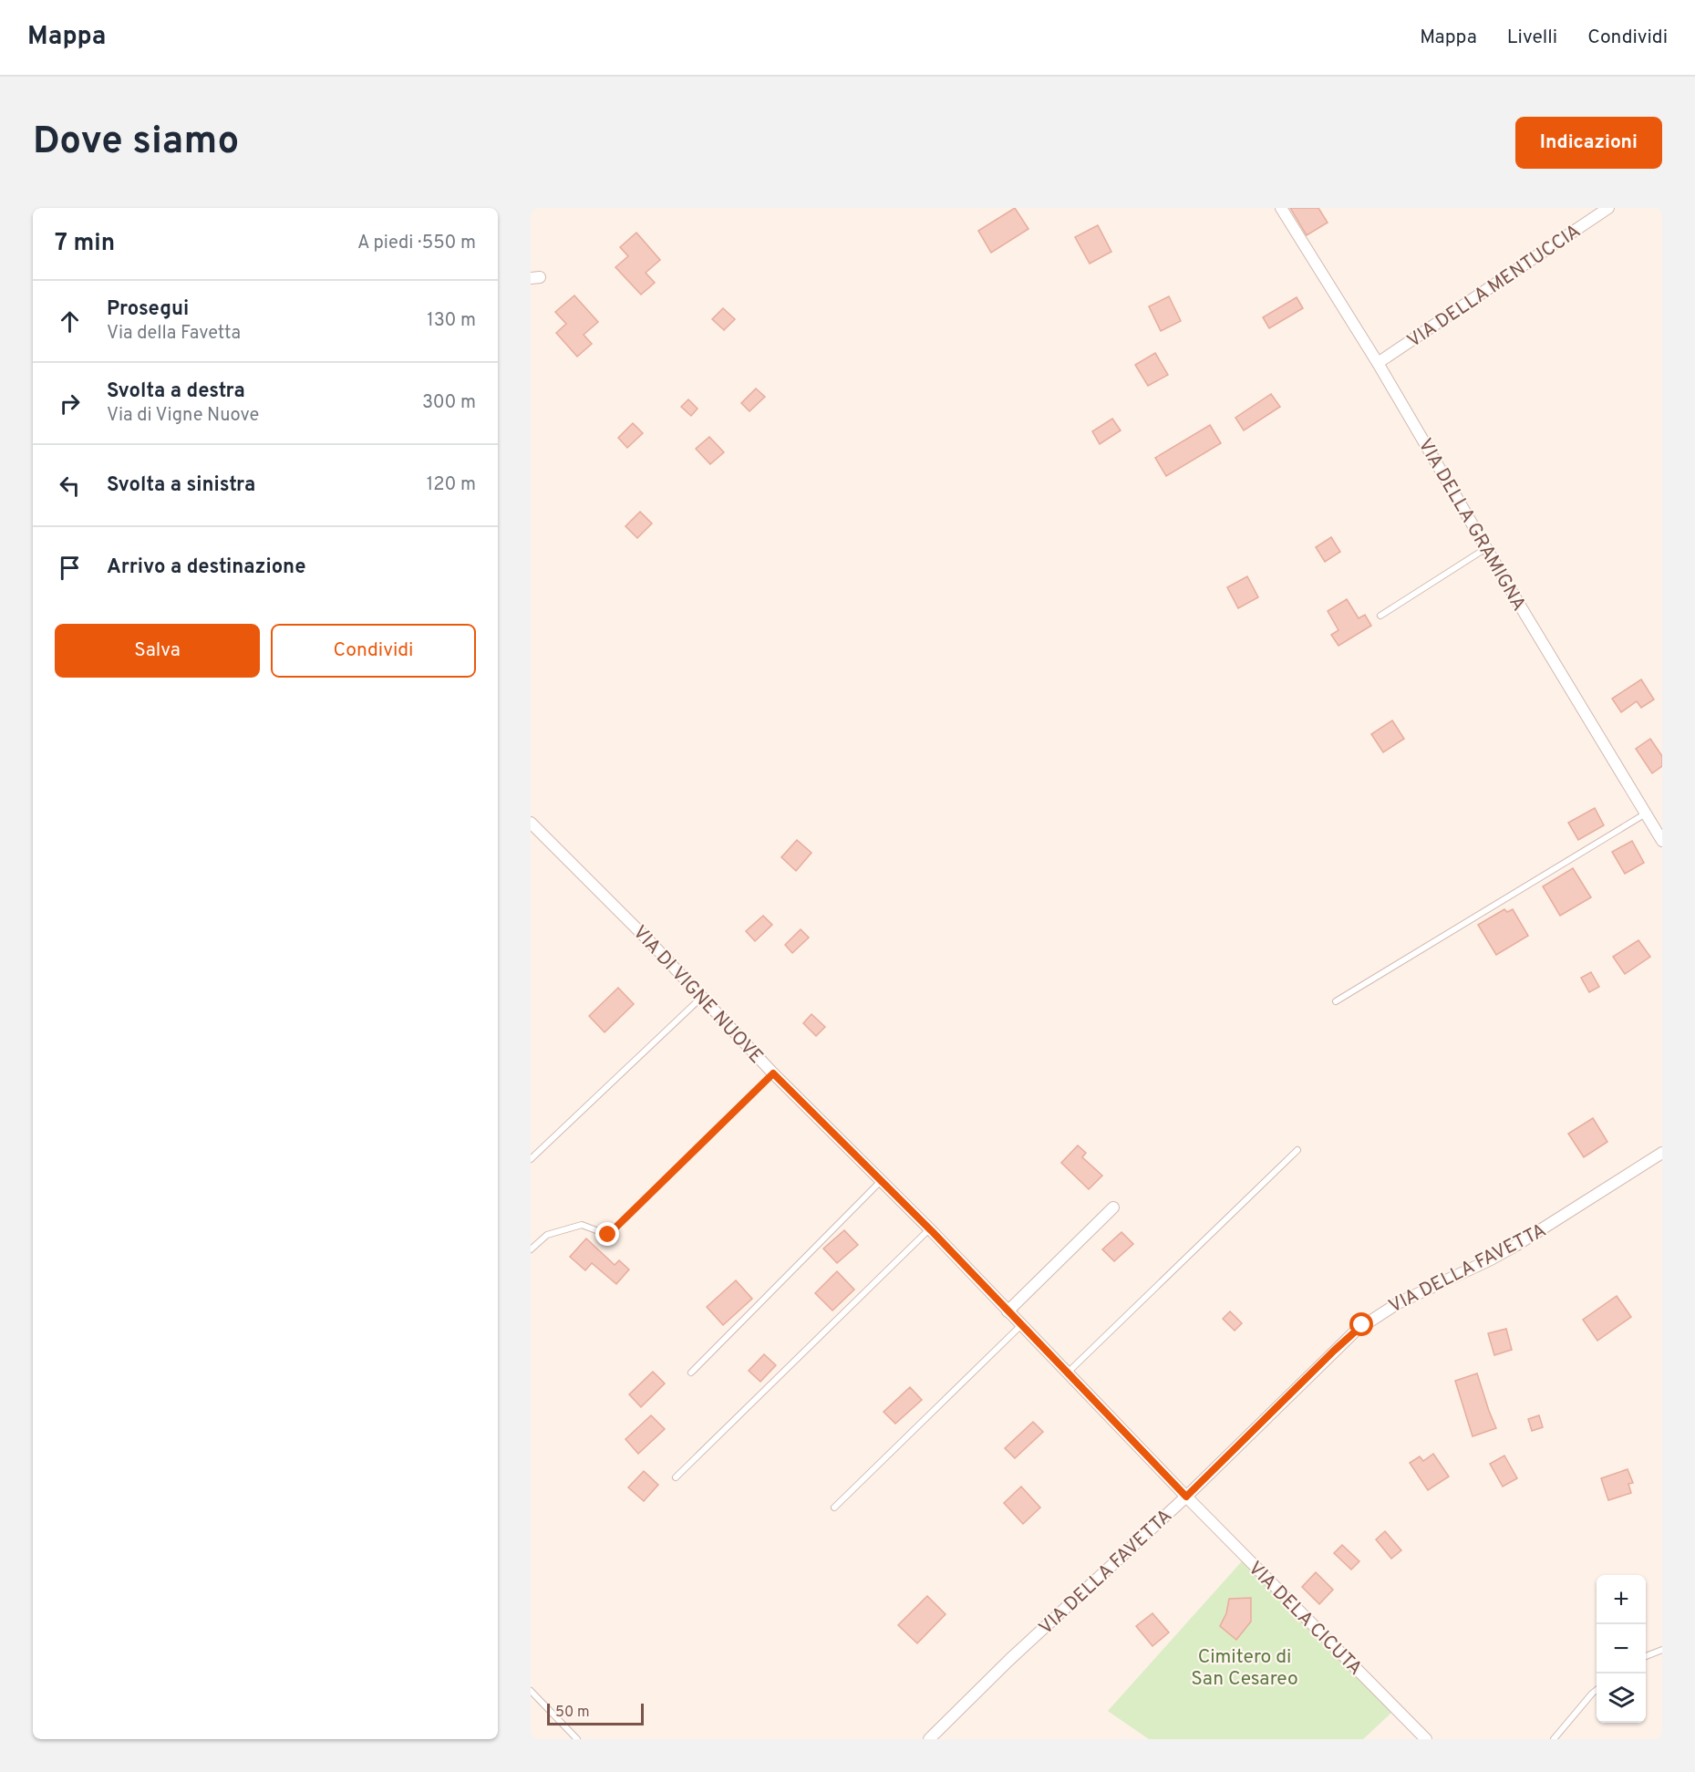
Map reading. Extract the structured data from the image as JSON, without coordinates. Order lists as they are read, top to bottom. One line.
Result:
{"streets":{"street":["VIA DELLA MENTUCCIA","VIA DELLA GRAMIGNA","VIA DI VIGNE NUOVE","VIA DELLA FAVETTA","VIA DELA CICUTA"]},"crossings":[["VIA DELLA MENTUCCIA","VIA DELLA GRAMIGNA"],["VIA DI VIGNE NUOVE","VIA DELLA FAVETTA"],["VIA DI VIGNE NUOVE","VIA DELA CICUTA"],["VIA DELLA FAVETTA","VIA DELA CICUTA"]],"parks":["Cimitero di San Cesareo"],"scale_bar":"50 m","page":{"header":"Mappa","nav":["Mappa","Livelli","Condividi"],"buttons":["Indicazioni",["Salva","Condividi"]],"title":"Dove siamo","heading":["7 min","A piedi · 550 m"],"list":[["Prosegui","Via della Favetta","130 m"],["Svolta a destra","Via di Vigne Nuove","300 m"],["Svolta a sinistra","120 m"],"Arrivo a destinazione"],"map_buttons":["+","−"],"scale":"50 m"}}
